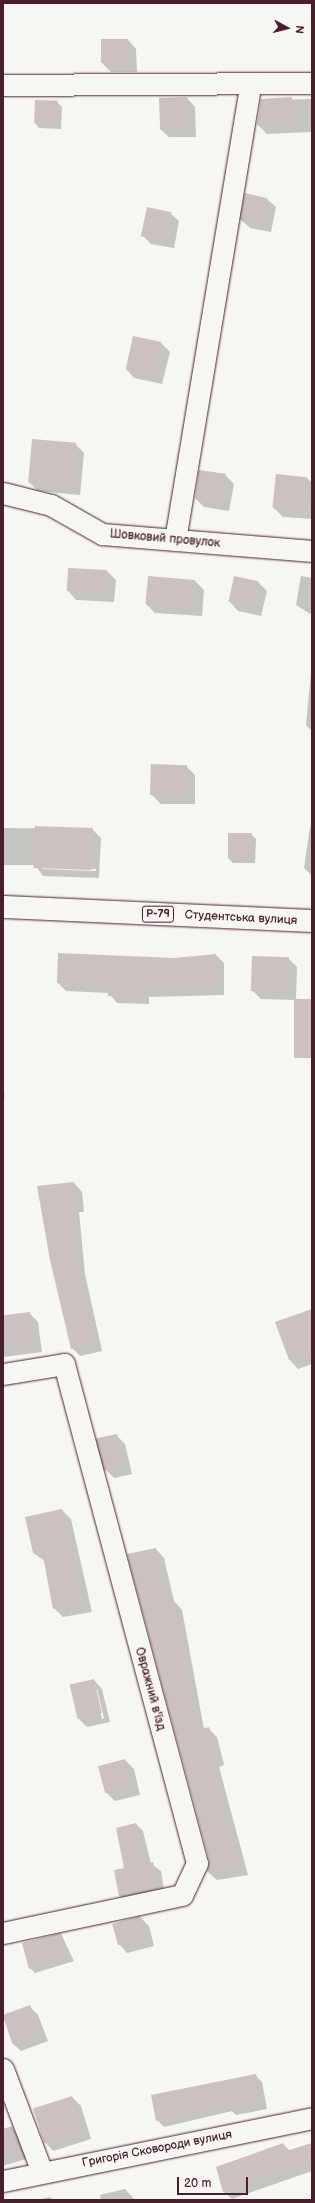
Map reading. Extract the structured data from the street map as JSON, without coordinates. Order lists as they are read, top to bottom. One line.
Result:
{"streets":{"main road":["Р-79","Студентська вулиця"],"street":["Шовковий провулок","Овражний в'їзд","Григорія Сковороди вулиця"]},"scale_bar":"20 m","north":"right"}
